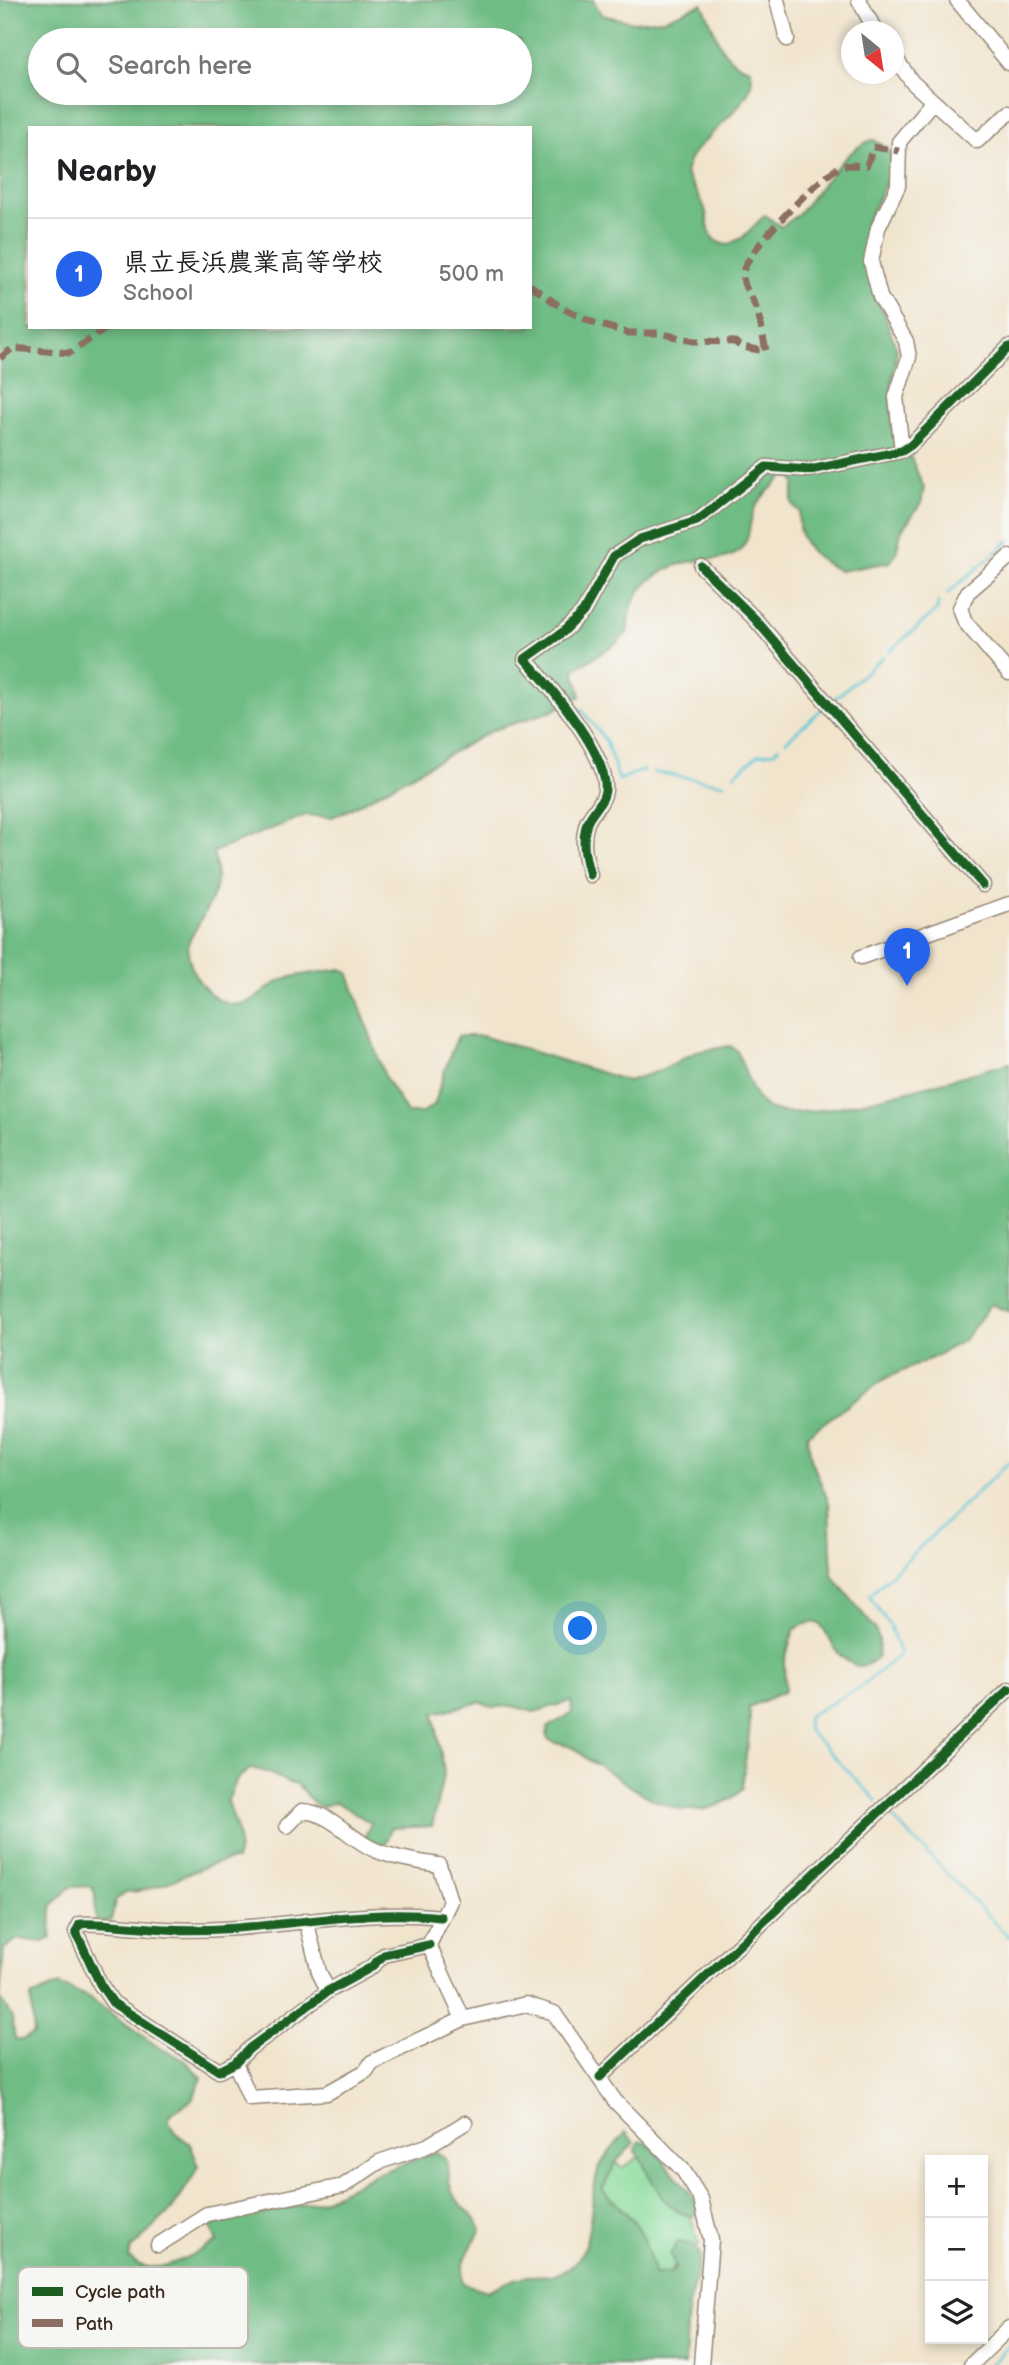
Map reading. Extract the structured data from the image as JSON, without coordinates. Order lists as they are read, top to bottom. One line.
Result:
{"legend":["Cycle path","Path"],"north":"bottom right","page":{"search":"Search here","heading":"Nearby","list":[{"mark":"1","name":"県立長浜農業高等学校","note":"School","value":"500 m"}],"pins":"1","map_buttons":["+","−"]}}
